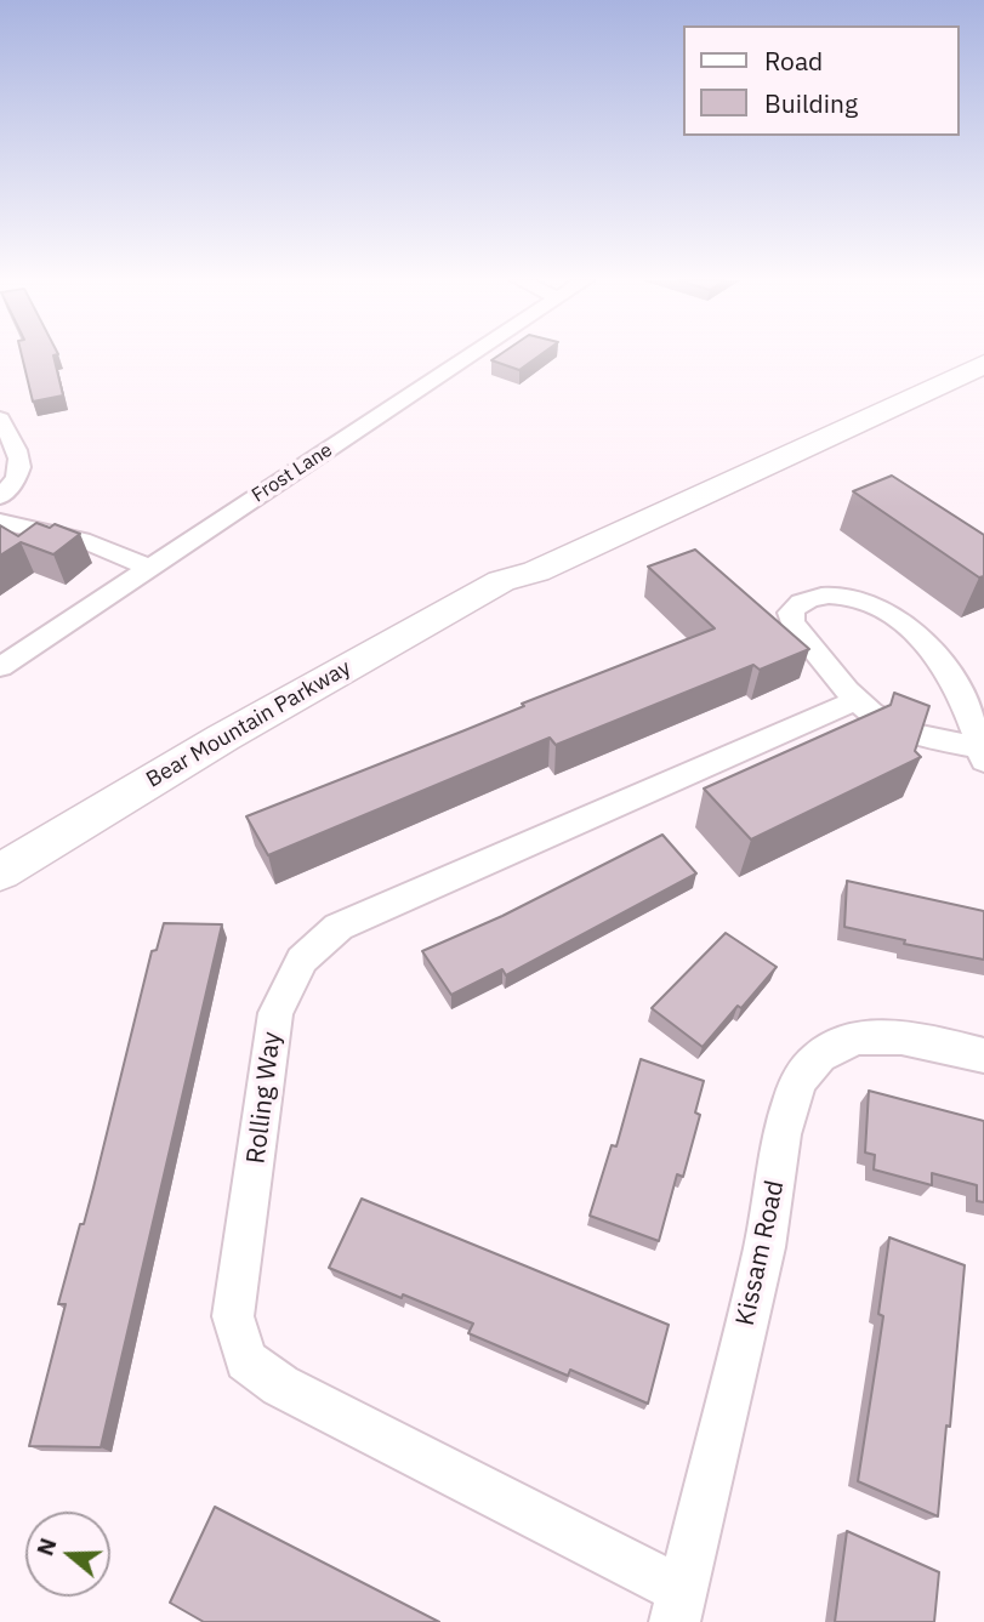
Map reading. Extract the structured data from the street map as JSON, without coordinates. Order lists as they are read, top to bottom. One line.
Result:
{"streets":{"highway":["Bear Mountain Parkway"],"street":["Frost Lane","Rolling Way","Kissam Road"]},"crossings":[["Rolling Way","Kissam Road"]],"legend":["Road","Building"],"north":"left"}
